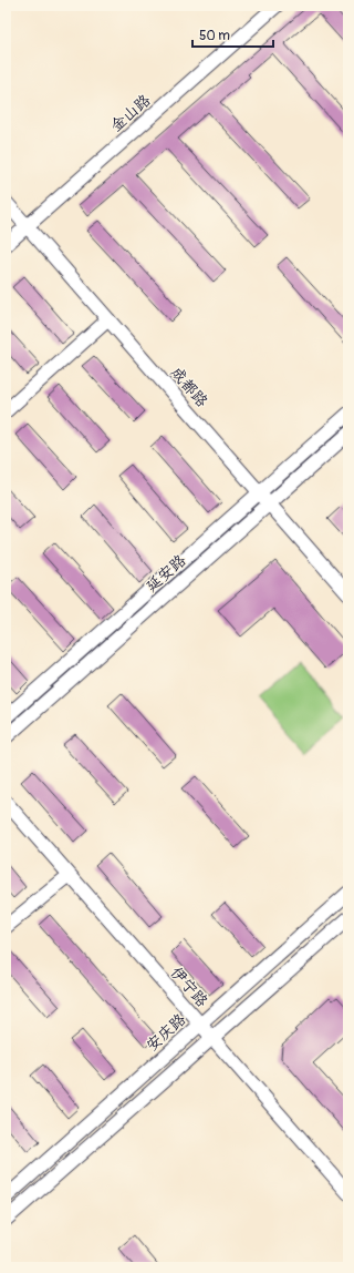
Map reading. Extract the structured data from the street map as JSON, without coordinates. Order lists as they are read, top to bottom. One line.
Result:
{"streets":{"street":["金山路","成都路","延安路","伊宁路","安庆路"]},"crossings":[["金山路","成都路"],["成都路","延安路"],["伊宁路","安庆路"]],"scale_bar":"50 m"}
